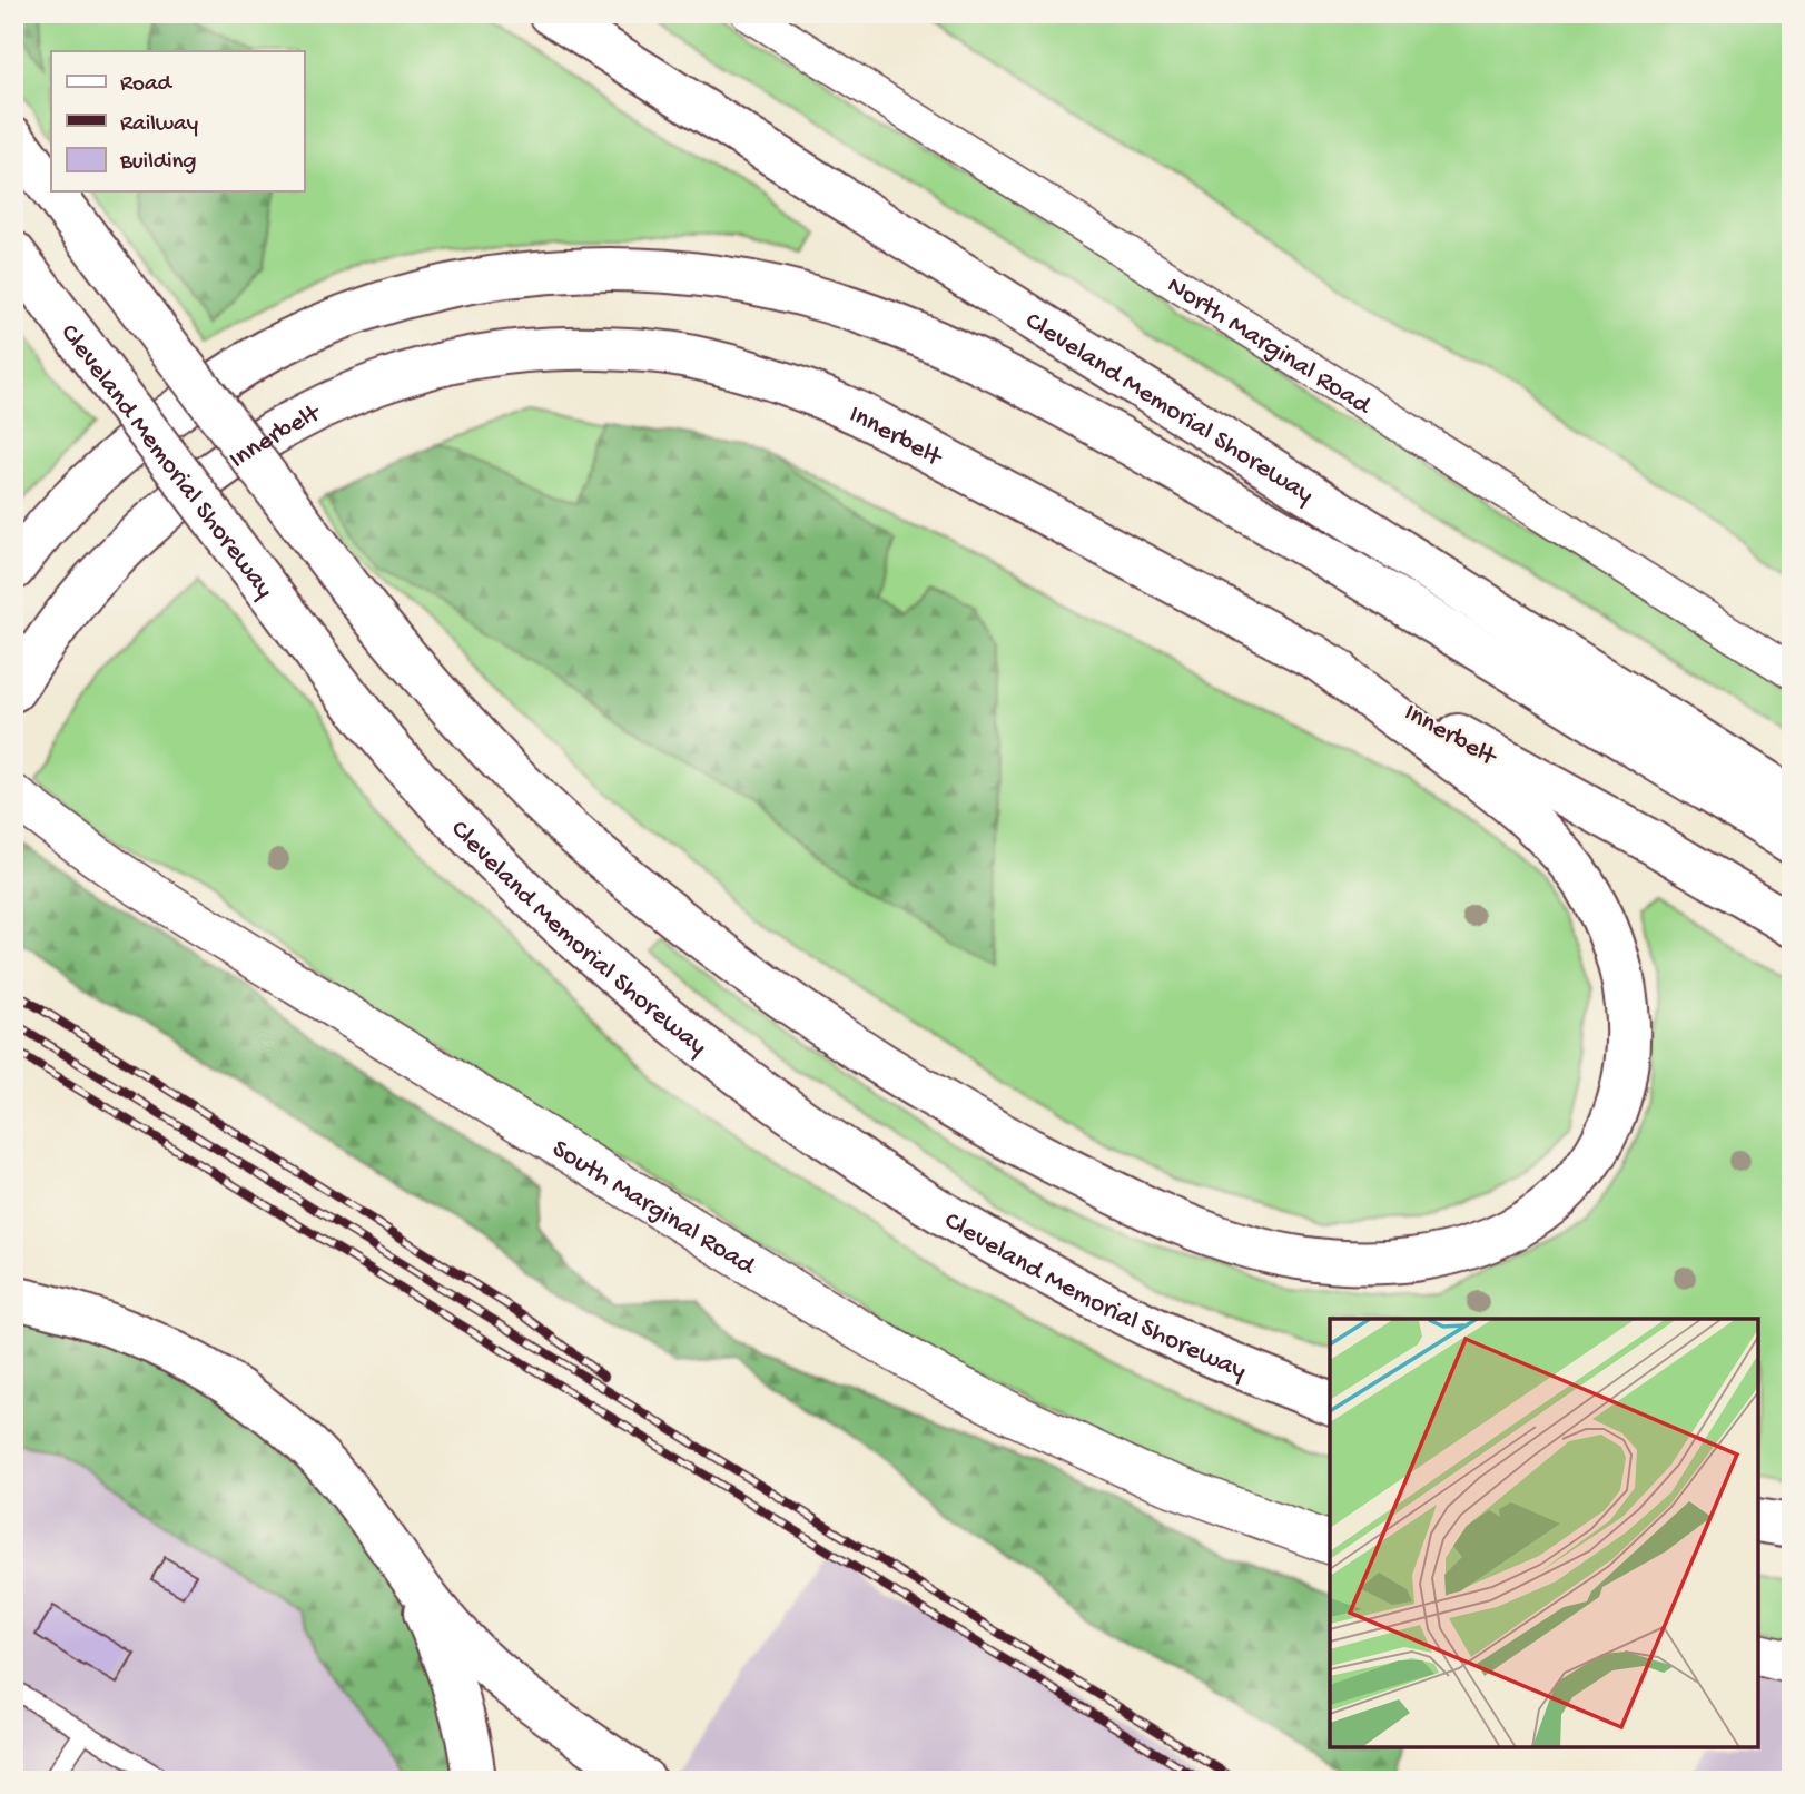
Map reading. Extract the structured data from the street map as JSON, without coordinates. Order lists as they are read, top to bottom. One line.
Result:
{"streets":{"highway":["Cleveland Memorial Shoreway","Innerbelt"],"street":["North Marginal Road","South Marginal Road"]},"legend":["Road","Railway","Building"]}
